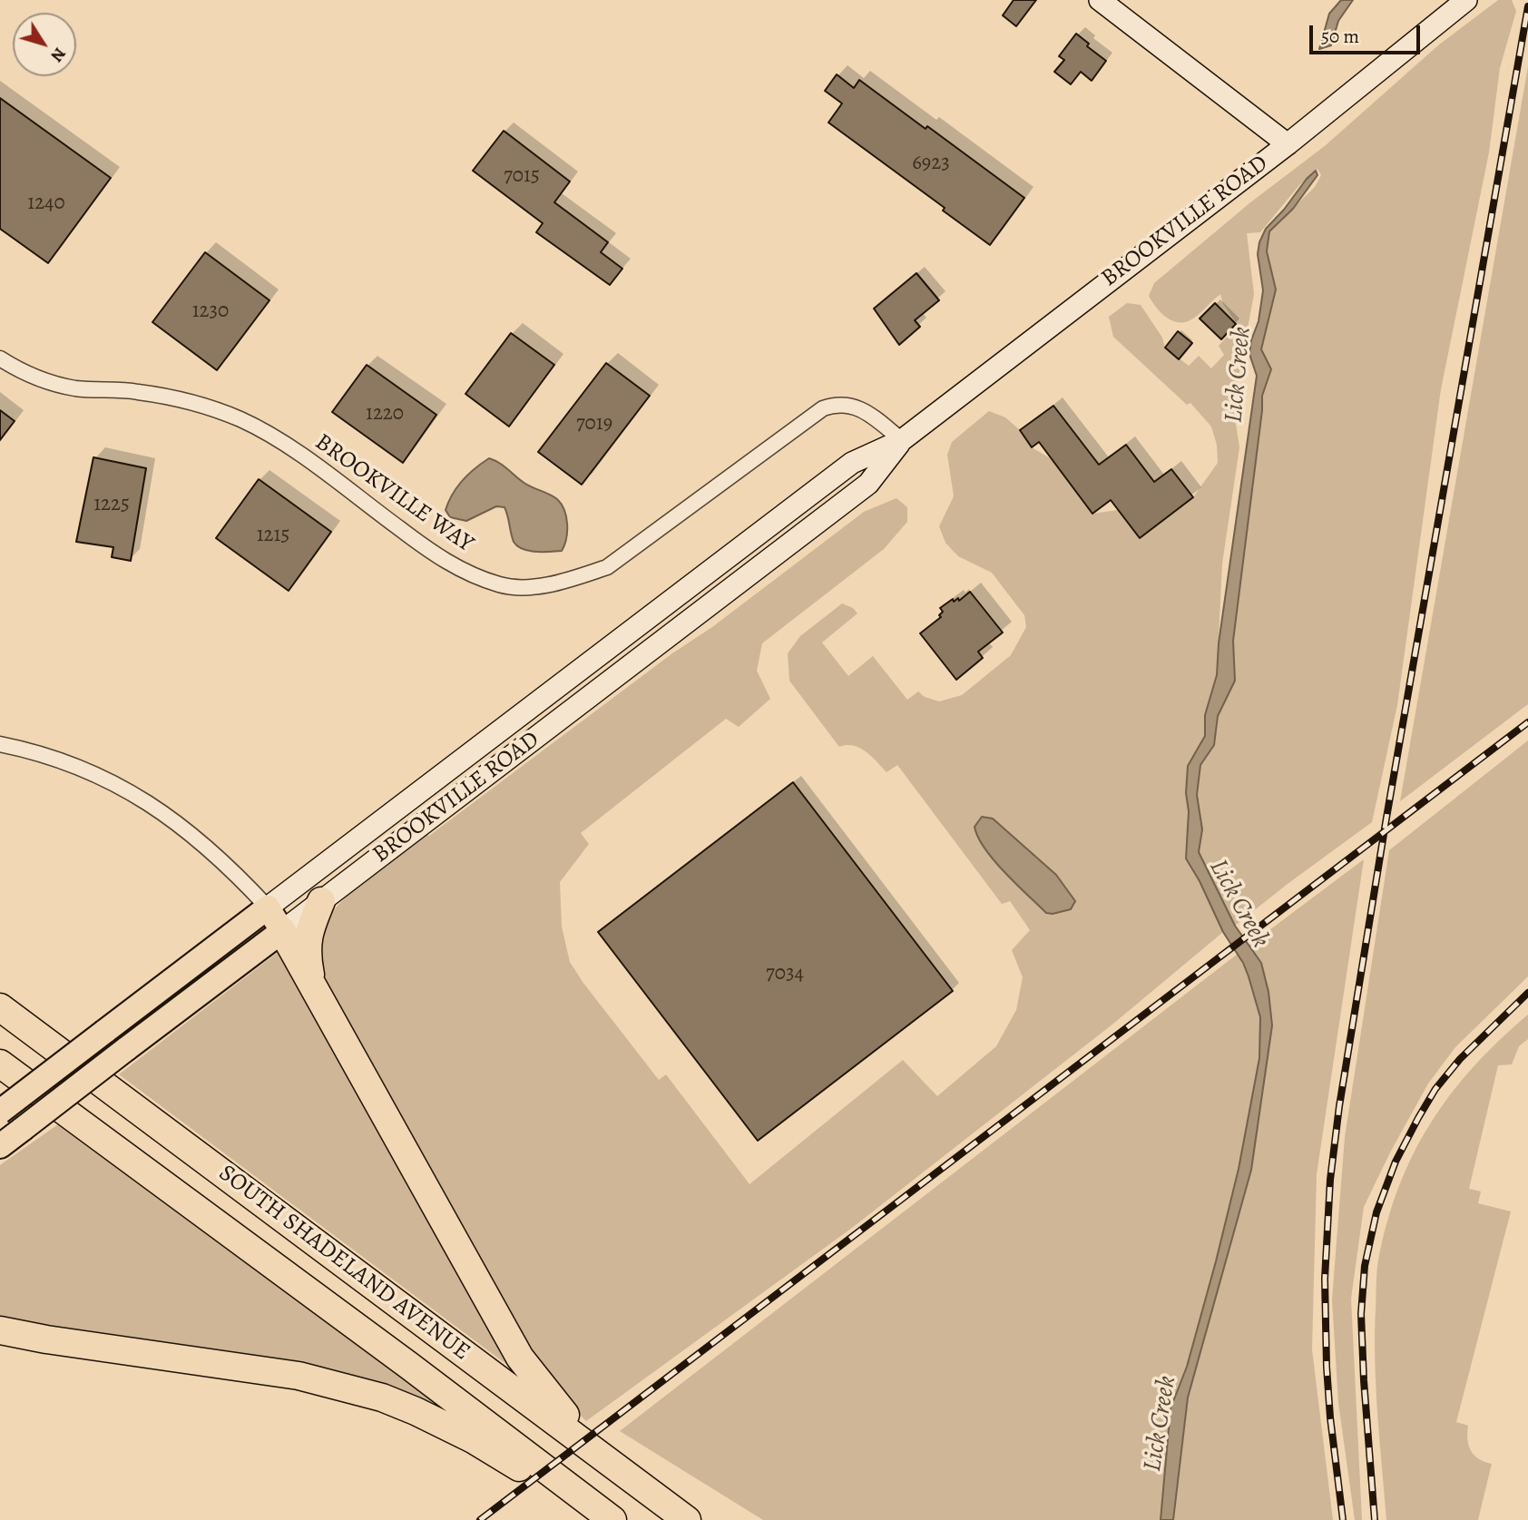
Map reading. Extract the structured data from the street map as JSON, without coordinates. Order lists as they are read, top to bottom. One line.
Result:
{"streets":{"highway":["SOUTH SHADELAND AVENUE"],"main road":["BROOKVILLE ROAD"],"street":["BROOKVILLE WAY"]},"crossings":[["BROOKVILLE ROAD","BROOKVILLE WAY"]],"water":["Lick Creek"],"house_numbers":["6923","7015","1240","1230","1220","7019","1225","1215","7034"],"scale_bar":"50 m","north":"bottom right"}
